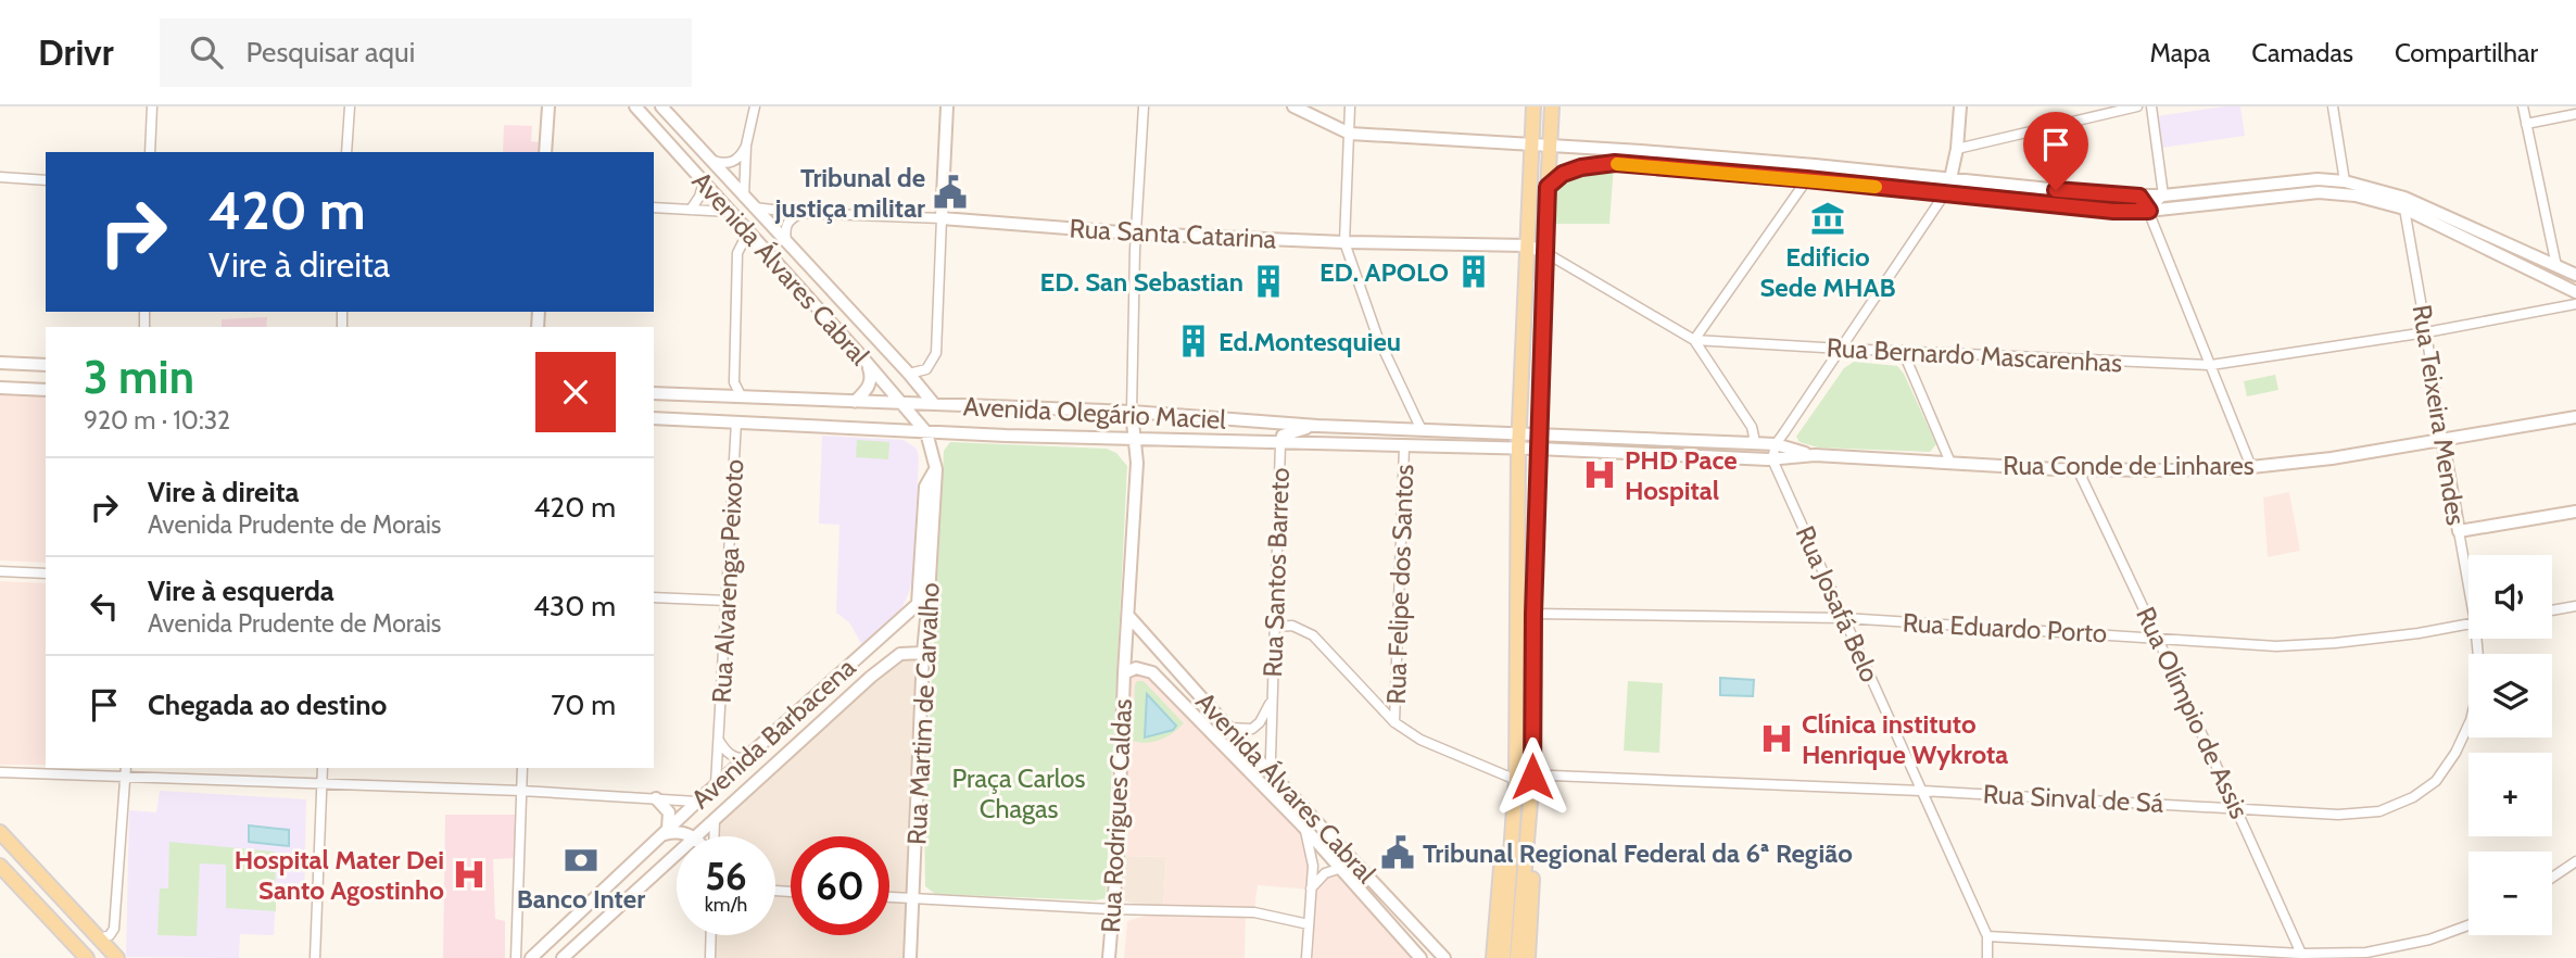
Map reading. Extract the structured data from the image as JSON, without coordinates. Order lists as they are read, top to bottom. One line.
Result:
{"streets":{"street":["Rua Santa Catarina","Avenida Álvares Cabral","Rua Bernardo Mascarenhas","Avenida Olegário Maciel","Rua Teixeira Mendes","Rua Conde de Linhares","Rua Santos Barreto","Rua Alvarenga Peixoto","Rua Felipe dos Santos","Rua Josafá Belo","Rua Eduardo Porto","Rua Olímpio de Assis","Rua Martim de Carvalho","Avenida Barbacena","Rua Sinval de Sá","Rua Rodrigues Caldas"]},"crossings":[["Rua Santa Catarina","Avenida Álvares Cabral"],["Rua Santa Catarina","Rua Bernardo Mascarenhas"],["Rua Santa Catarina","Rua Felipe dos Santos"],["Avenida Álvares Cabral","Avenida Olegário Maciel"],["Avenida Álvares Cabral","Rua Santos Barreto"],["Avenida Álvares Cabral","Rua Martim de Carvalho"],["Avenida Álvares Cabral","Rua Rodrigues Caldas"],["Rua Bernardo Mascarenhas","Rua Teixeira Mendes"],["Avenida Olegário Maciel","Rua Conde de Linhares"],["Avenida Olegário Maciel","Rua Santos Barreto"],["Avenida Olegário Maciel","Rua Alvarenga Peixoto"],["Avenida Olegário Maciel","Rua Felipe dos Santos"],["Avenida Olegário Maciel","Rua Martim de Carvalho"],["Avenida Olegário Maciel","Rua Rodrigues Caldas"],["Rua Teixeira Mendes","Rua Conde de Linhares"],["Rua Conde de Linhares","Rua Josafá Belo"],["Rua Conde de Linhares","Rua Olímpio de Assis"],["Rua Alvarenga Peixoto","Avenida Barbacena"],["Rua Josafá Belo","Rua Eduardo Porto"],["Rua Josafá Belo","Rua Sinval de Sá"],["Rua Eduardo Porto","Rua Olímpio de Assis"],["Rua Olímpio de Assis","Rua Sinval de Sá"],["Rua Martim de Carvalho","Avenida Barbacena"]],"parks":["Praça Carlos Chagas"],"places":{"public building":["Tribunal de justiça militar","Tribunal Regional Federal da 6ª Região"],"museum":["Edificio Sede MHAB"],"building":["ED. APOLO","ED. San Sebastian","Ed.Montesquieu"],"hospital":["PHD Pace Hospital","Clínica instituto Henrique Wykrota","Hospital Mater Dei Santo Agostinho"],"bank":["Banco Inter"]},"page":{"header":"Drivr","search":"Pesquisar aqui","nav":["Mapa","Camadas","Compartilhar"],"turn":["420 m","Vire à direita"],"heading":["3 min","920 m · 10:32"],"list":[{"name":"Vire à direita","note":"Avenida Prudente de Morais","value":"420 m"},{"name":"Vire à esquerda","note":"Avenida Prudente de Morais","value":"430 m"},{"name":"Chegada ao destino","value":"70 m"}],"map_buttons":["+","−"],"speed":"56 km/h","limit":"60"}}
